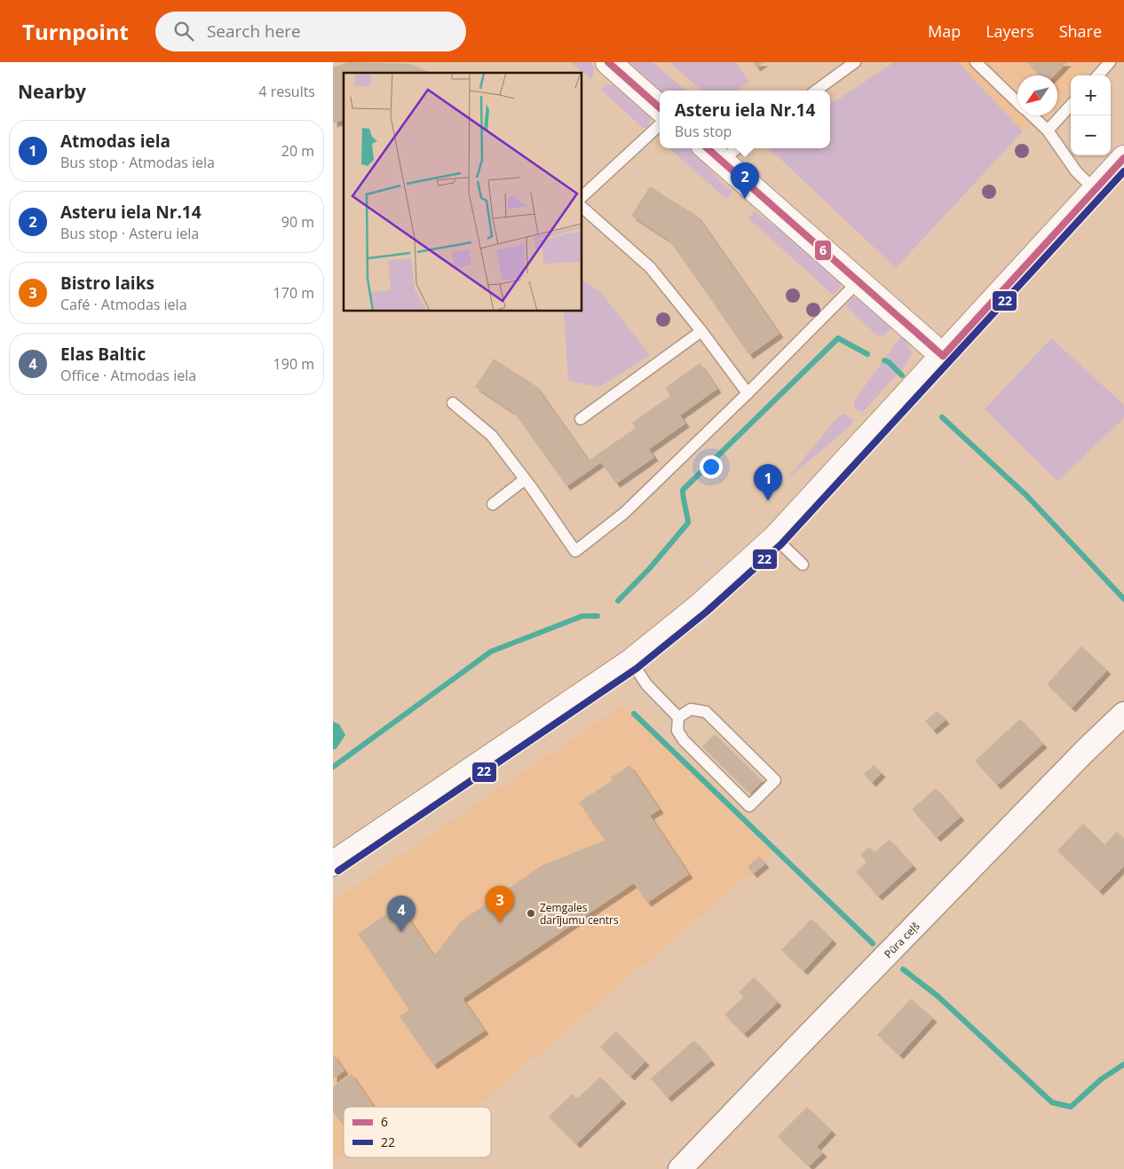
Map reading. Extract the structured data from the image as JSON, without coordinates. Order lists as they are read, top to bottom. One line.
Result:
{"streets":{"street":["Pūra ceļš"]},"places":["Zemgales darījumu centrs"],"lines":["transit line 6","transit line 22"],"legend":["6","22"],"north":"bottom left","page":{"header":"Turnpoint","search":"Search here","nav":["Map","Layers","Share"],"heading":["Nearby","4 results"],"map_buttons":["+","−"],"popup":["Asteru iela Nr.14","Bus stop"],"list":[{"mark":"1","name":"Atmodas iela","note":"Bus stop · Atmodas iela","value":"20 m"},{"mark":"2","name":"Asteru iela Nr.14","note":"Bus stop · Asteru iela","value":"90 m"},{"mark":"3","name":"Bistro laiks","note":"Café · Atmodas iela","value":"170 m"},{"mark":"4","name":"Elas Baltic","note":"Office · Atmodas iela","value":"190 m"}],"pins":["2","1","3","4"]}}
